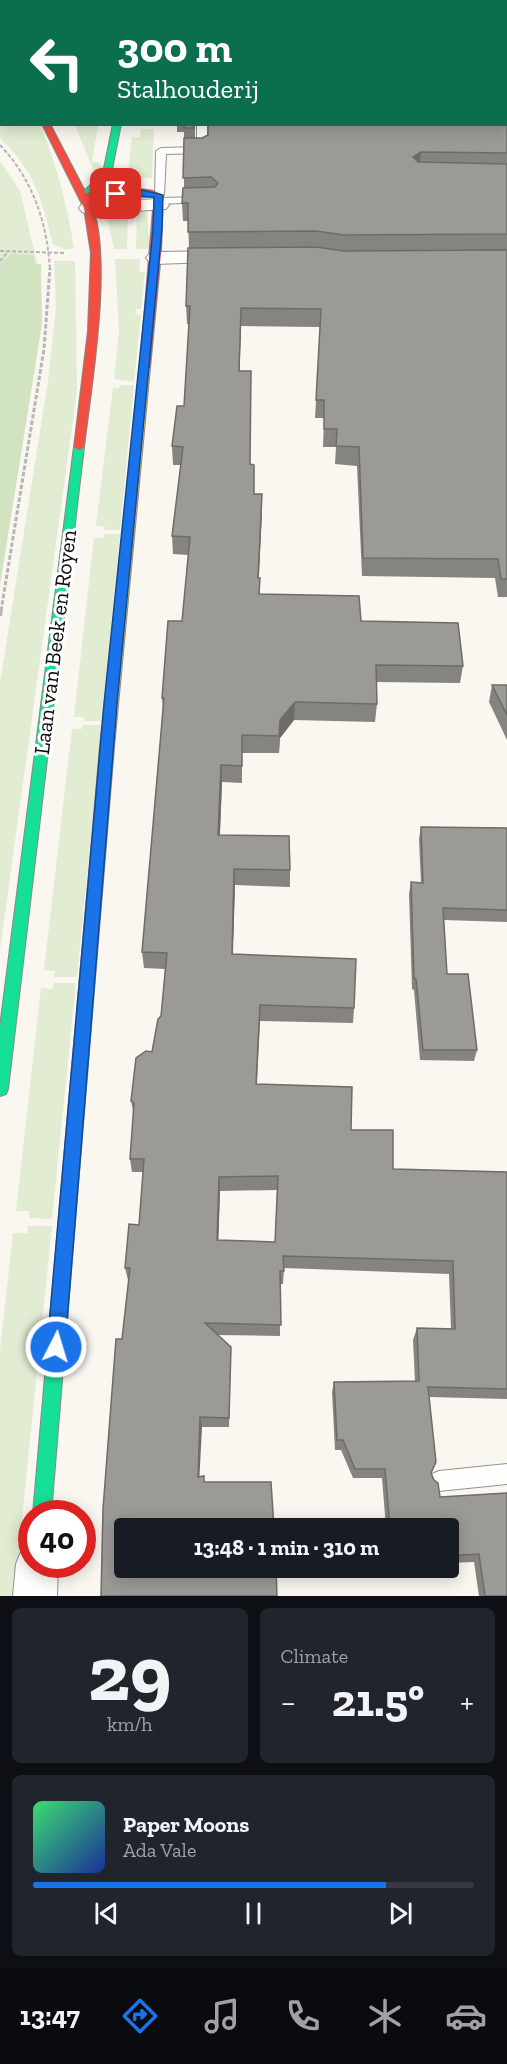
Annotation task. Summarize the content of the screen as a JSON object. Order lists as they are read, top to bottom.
{
  "streets": {
    "main road": ["Laan van Beek en Royen"]
  },
  "page": {
    "turn": ["300 m", "Stalhouderij"],
    "limit": "40",
    "trip": "13:48 · 1 min · 310 m",
    "tile": [
      ["29", "km/h"],
      "Climate"
    ],
    "heat": ["−", "21.5°", "+"],
    "song": ["Paper Moons", "Ada Vale"],
    "tabs": "13:47"
  }
}
